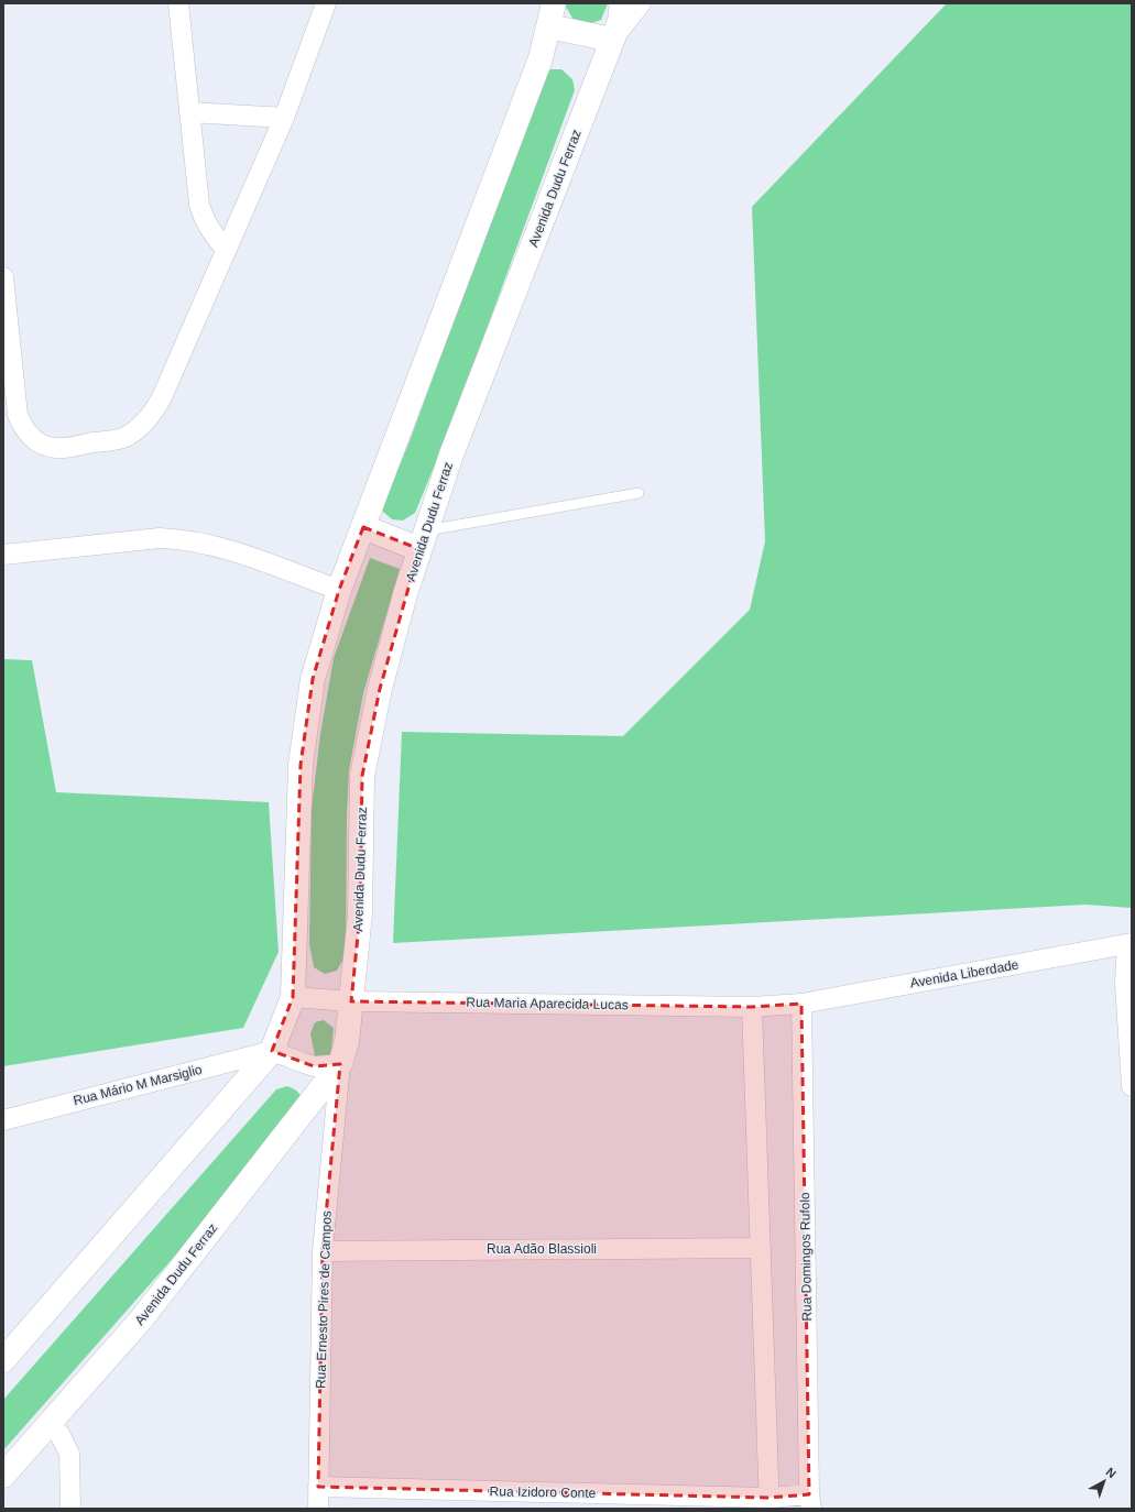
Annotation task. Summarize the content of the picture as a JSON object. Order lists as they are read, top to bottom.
{
  "streets": {
    "main road": ["Avenida Dudu Ferraz"],
    "street": [
      "Avenida Liberdade",
      "Rua Maria Aparecida Lucas",
      "Rua Mário M Marsiglio",
      "Rua Adão Blassioli",
      "Rua Domingos Rufolo",
      "Rua Ernesto Pires de Campos",
      "Rua Izidoro Conte"
    ]
  },
  "crossings": [
    ["Avenida Dudu Ferraz", "Rua Maria Aparecida Lucas"],
    ["Avenida Dudu Ferraz", "Rua Ernesto Pires de Campos"],
    ["Avenida Liberdade", "Rua Maria Aparecida Lucas"],
    ["Avenida Liberdade", "Rua Domingos Rufolo"],
    ["Rua Maria Aparecida Lucas", "Rua Domingos Rufolo"],
    ["Rua Adão Blassioli", "Rua Ernesto Pires de Campos"],
    ["Rua Domingos Rufolo", "Rua Izidoro Conte"],
    ["Rua Ernesto Pires de Campos", "Rua Izidoro Conte"]
  ],
  "north": "top right"
}
